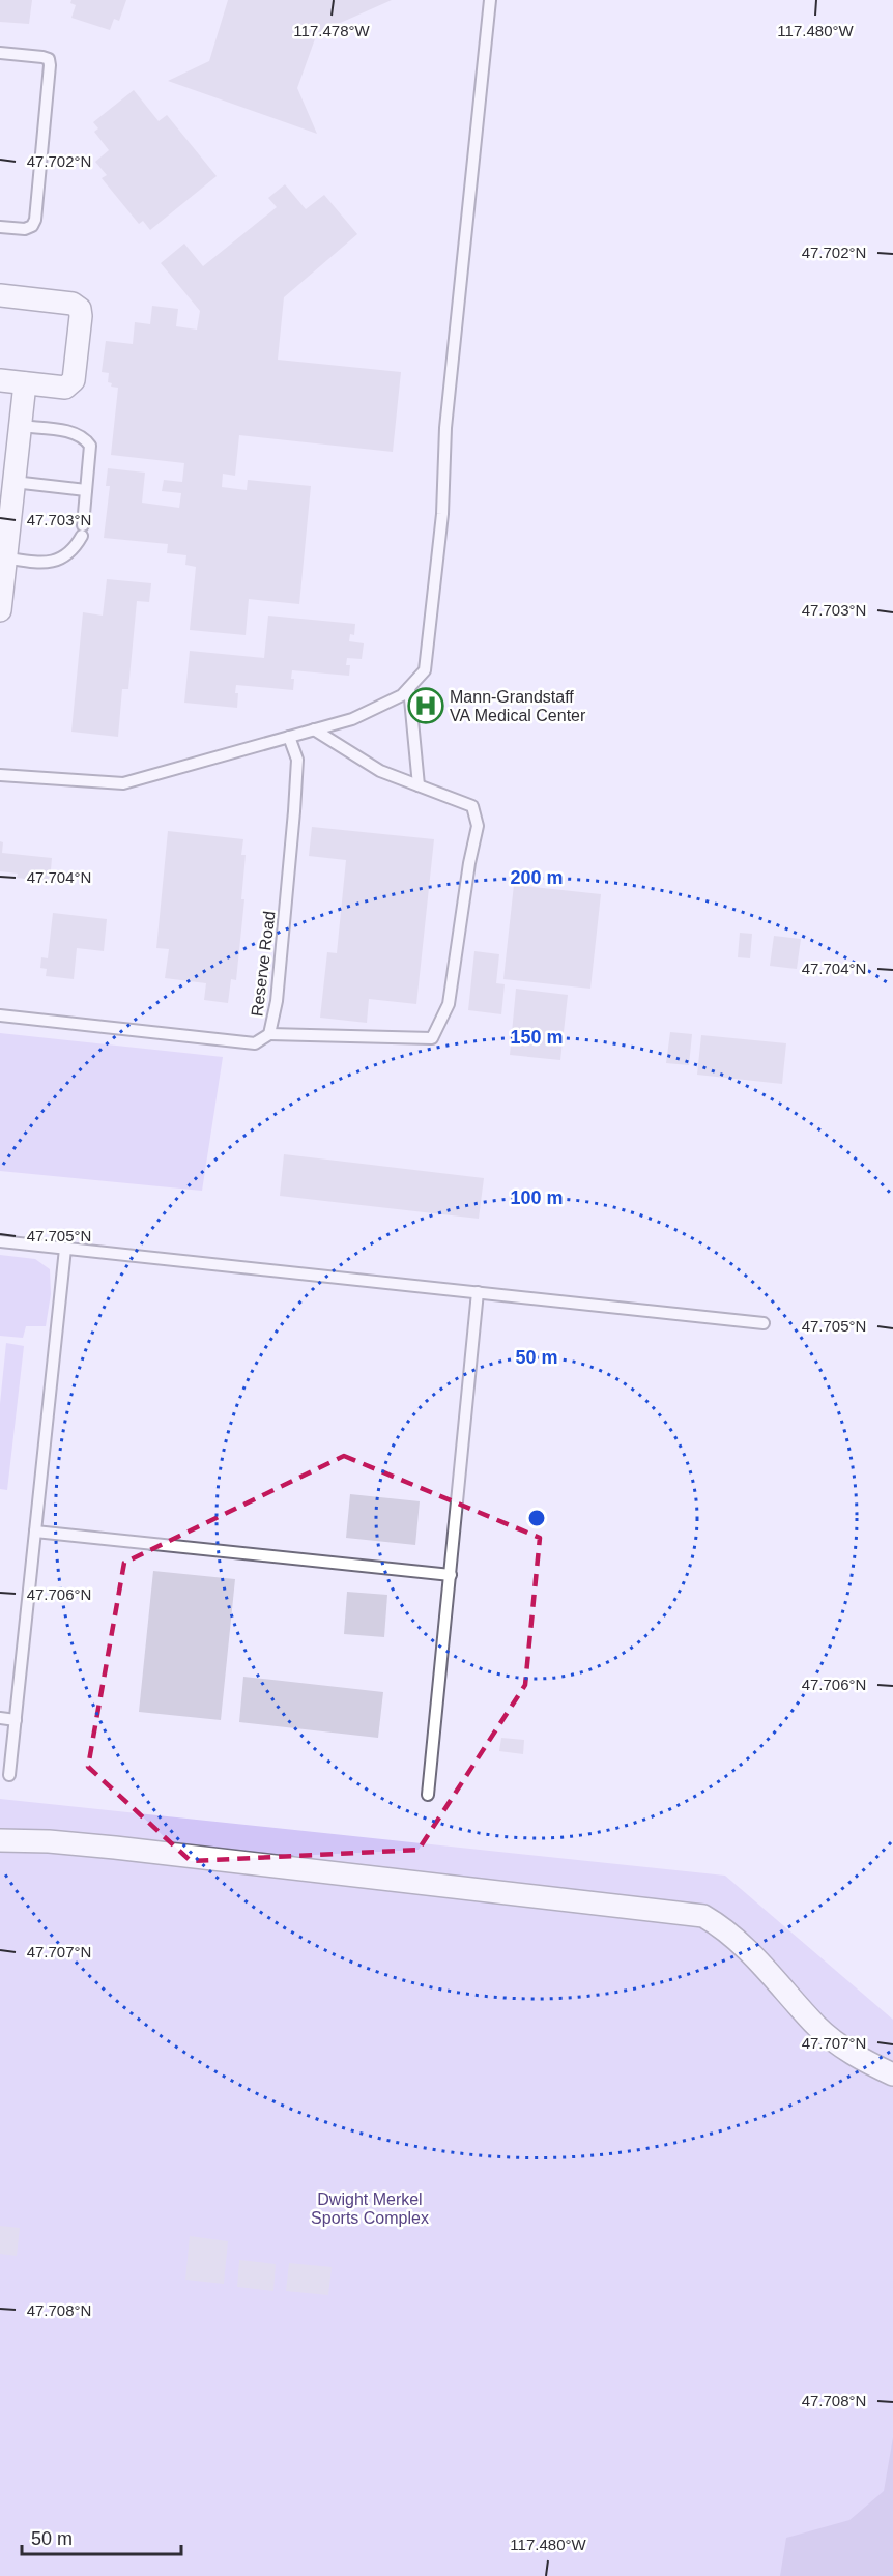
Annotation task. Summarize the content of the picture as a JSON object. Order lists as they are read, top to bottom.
{
  "streets": {
    "lane": ["Reserve Road"]
  },
  "parks": ["Dwight Merkel Sports Complex"],
  "places": {
    "hospital": ["Mann-Grandstaff VA Medical Center"]
  },
  "scale_bar": "50 m",
  "coordinates": [
    "117.478°W",
    "117.480°W",
    "47.702°N",
    "47.703°N",
    "47.704°N",
    "47.705°N",
    "47.706°N",
    "47.707°N",
    "47.708°N"
  ],
  "rings": [
    "200 m",
    "150 m",
    "100 m",
    "50 m"
  ]
}
